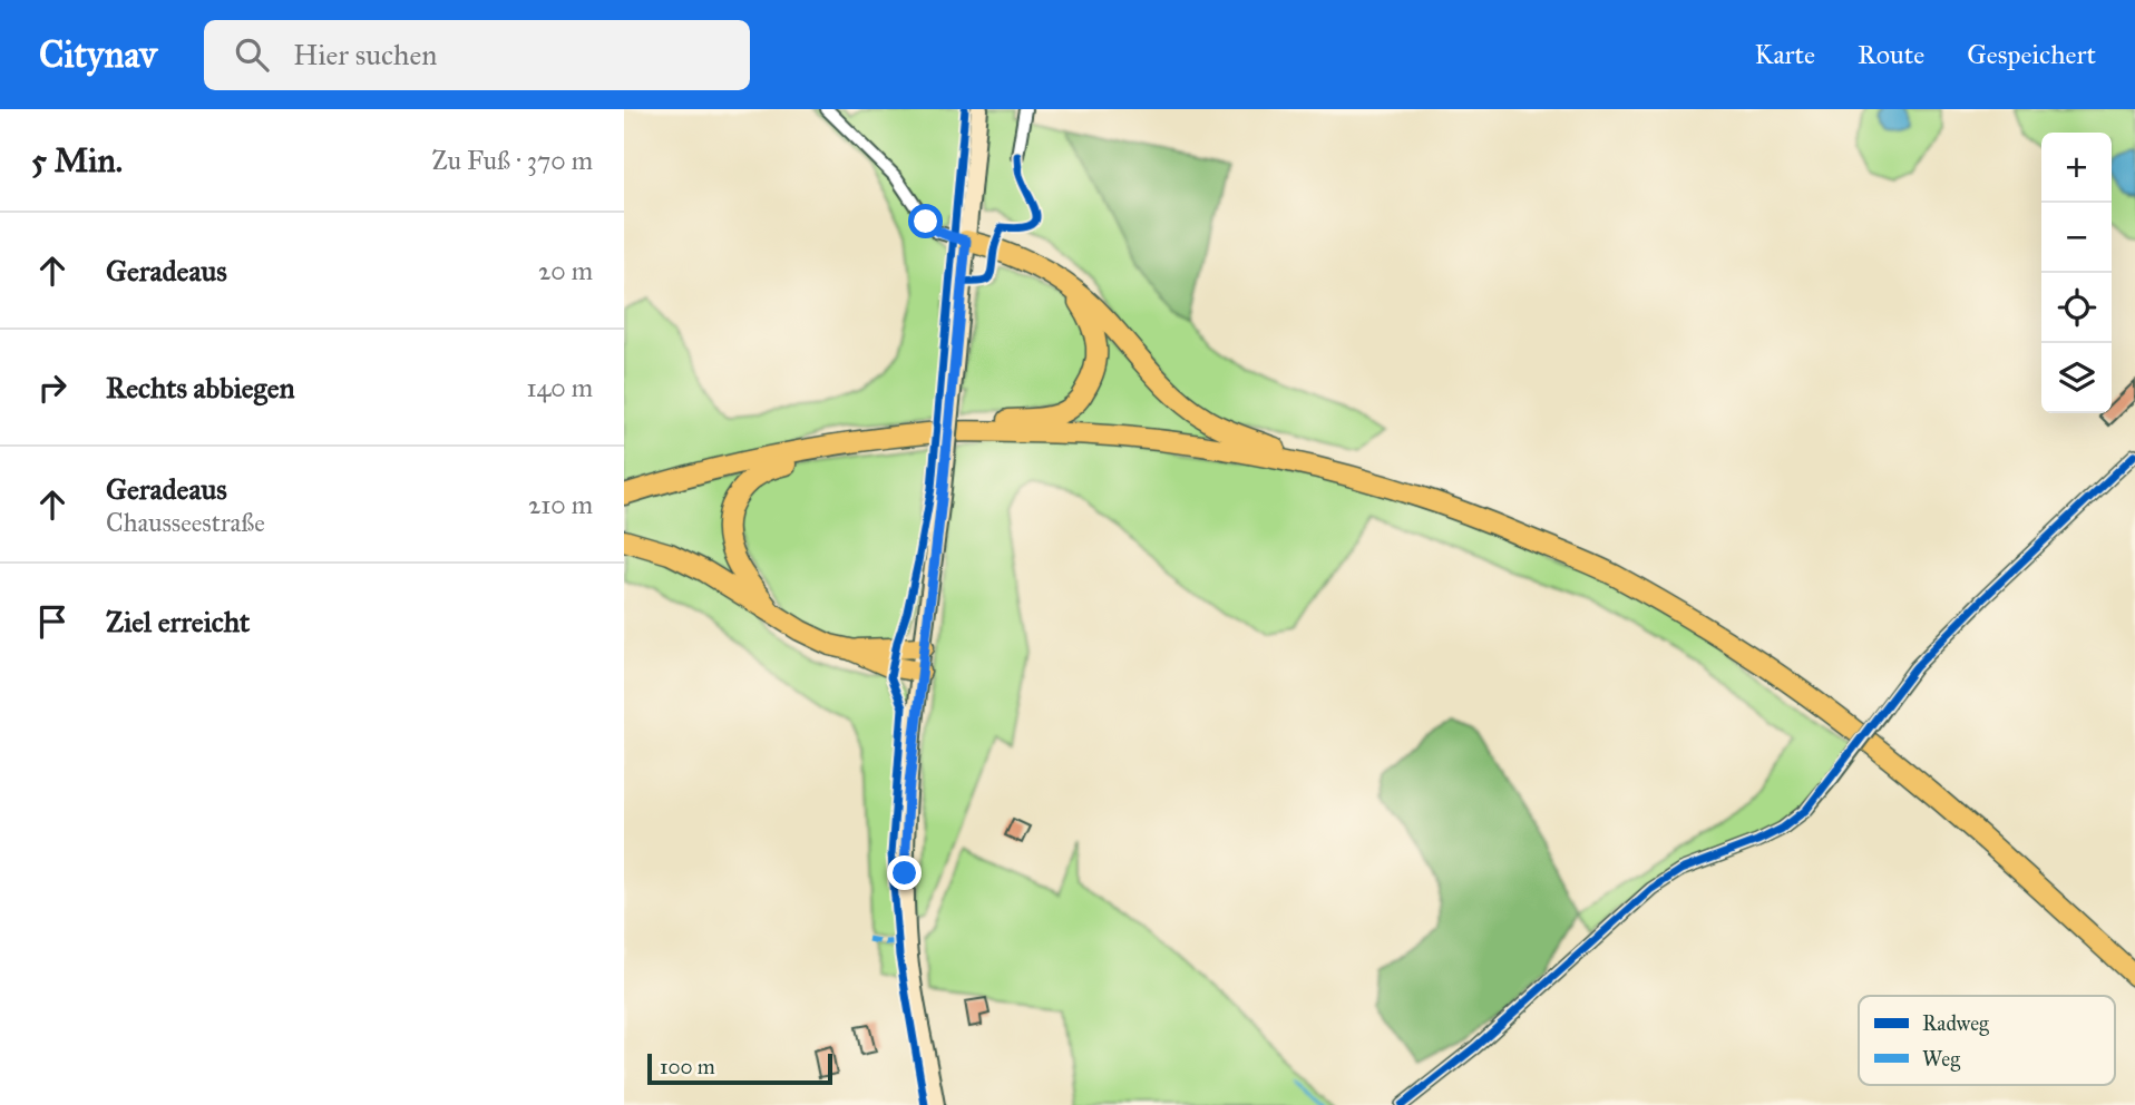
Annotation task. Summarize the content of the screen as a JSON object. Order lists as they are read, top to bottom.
{
  "legend": ["Radweg", "Weg"],
  "scale_bar": "100 m",
  "page": {
    "header": "Citynav",
    "search": "Hier suchen",
    "nav": ["Karte", "Route", "Gespeichert"],
    "heading": ["5 Min.", "Zu Fuß · 370 m"],
    "map_buttons": ["+", "−"],
    "list": [
      ["Geradeaus", "20 m"],
      ["Rechts abbiegen", "140 m"],
      ["Geradeaus", "Chausseestraße", "210 m"],
      "Ziel erreicht"
    ],
    "scale": "100 m"
  }
}
